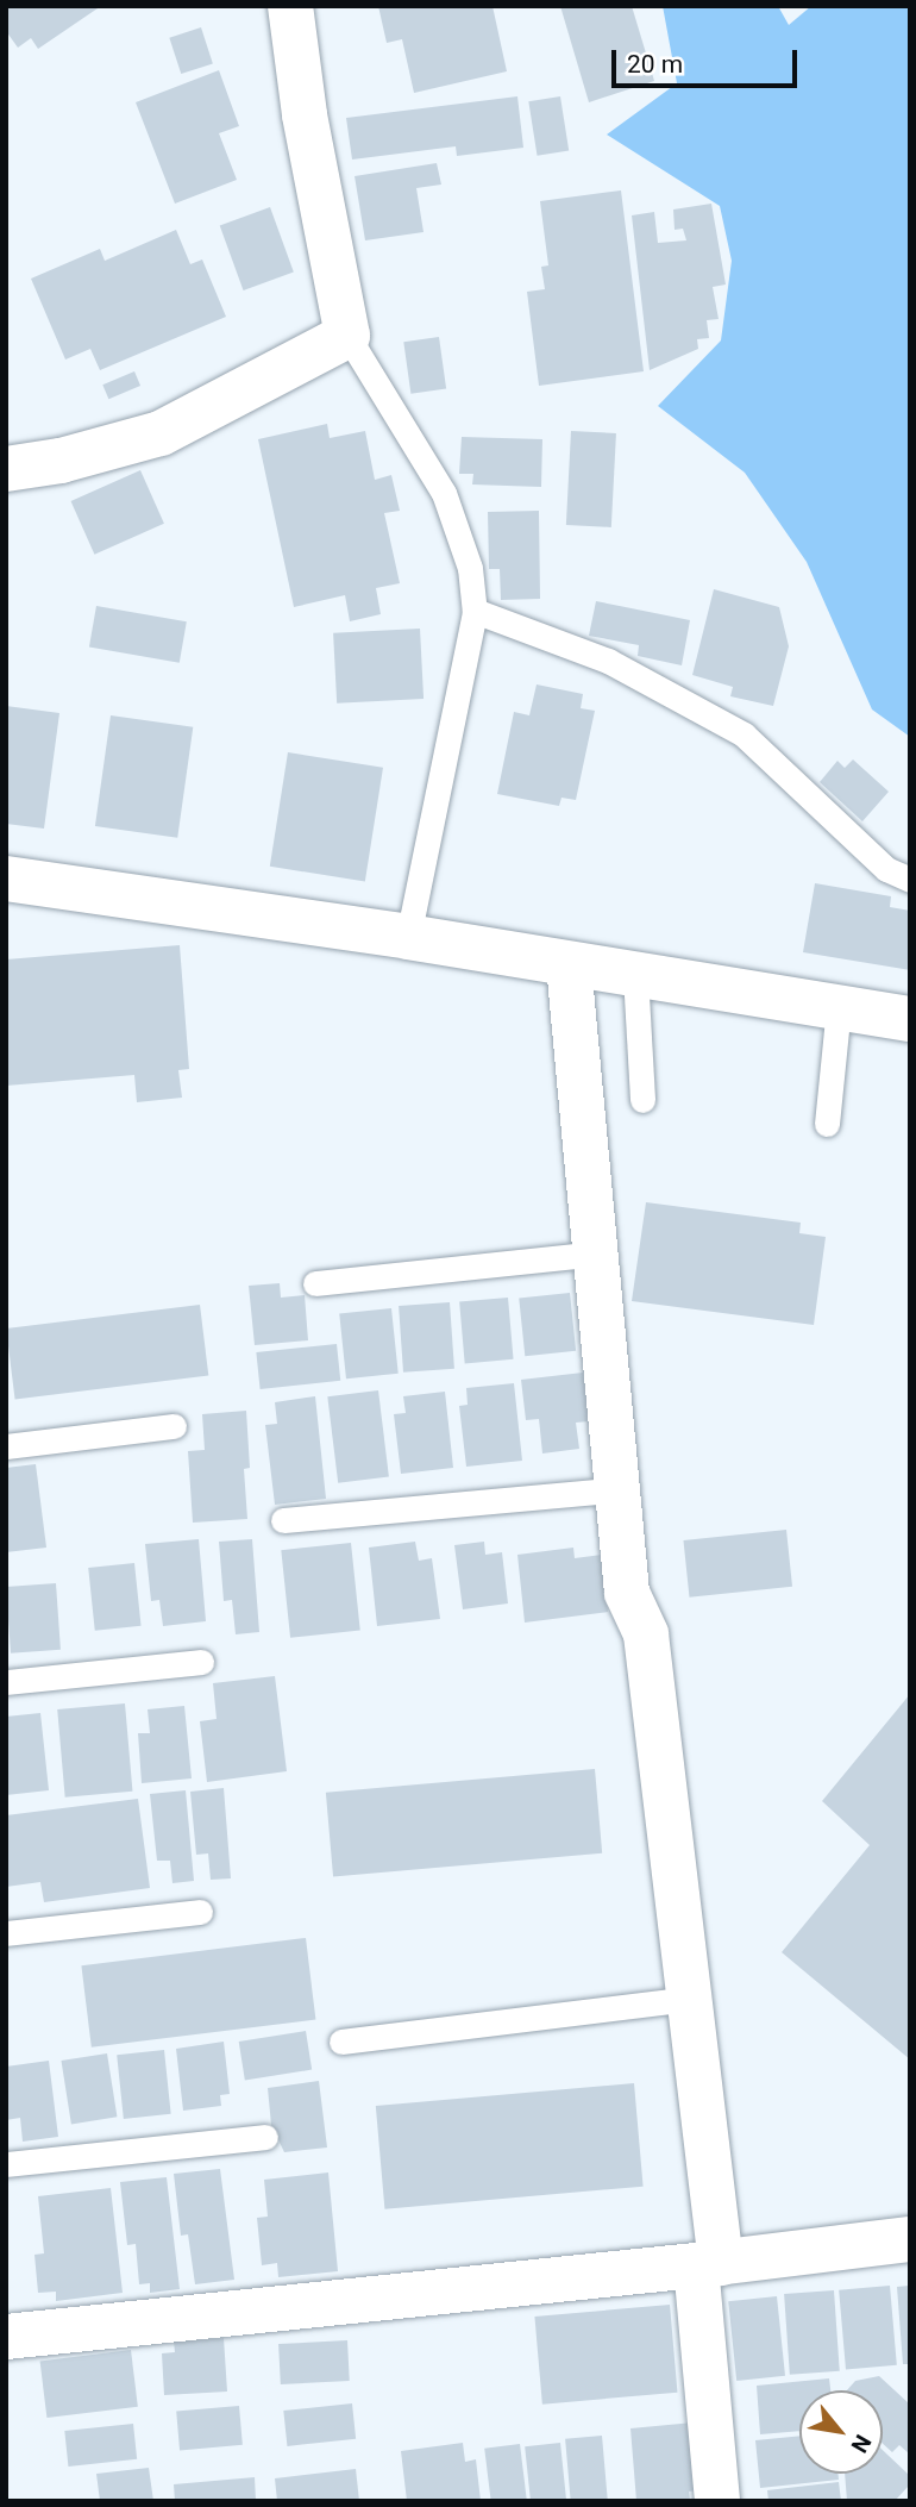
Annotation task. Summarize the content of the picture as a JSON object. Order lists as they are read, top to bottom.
{
  "scale_bar": "20 m",
  "north": "bottom right"
}
